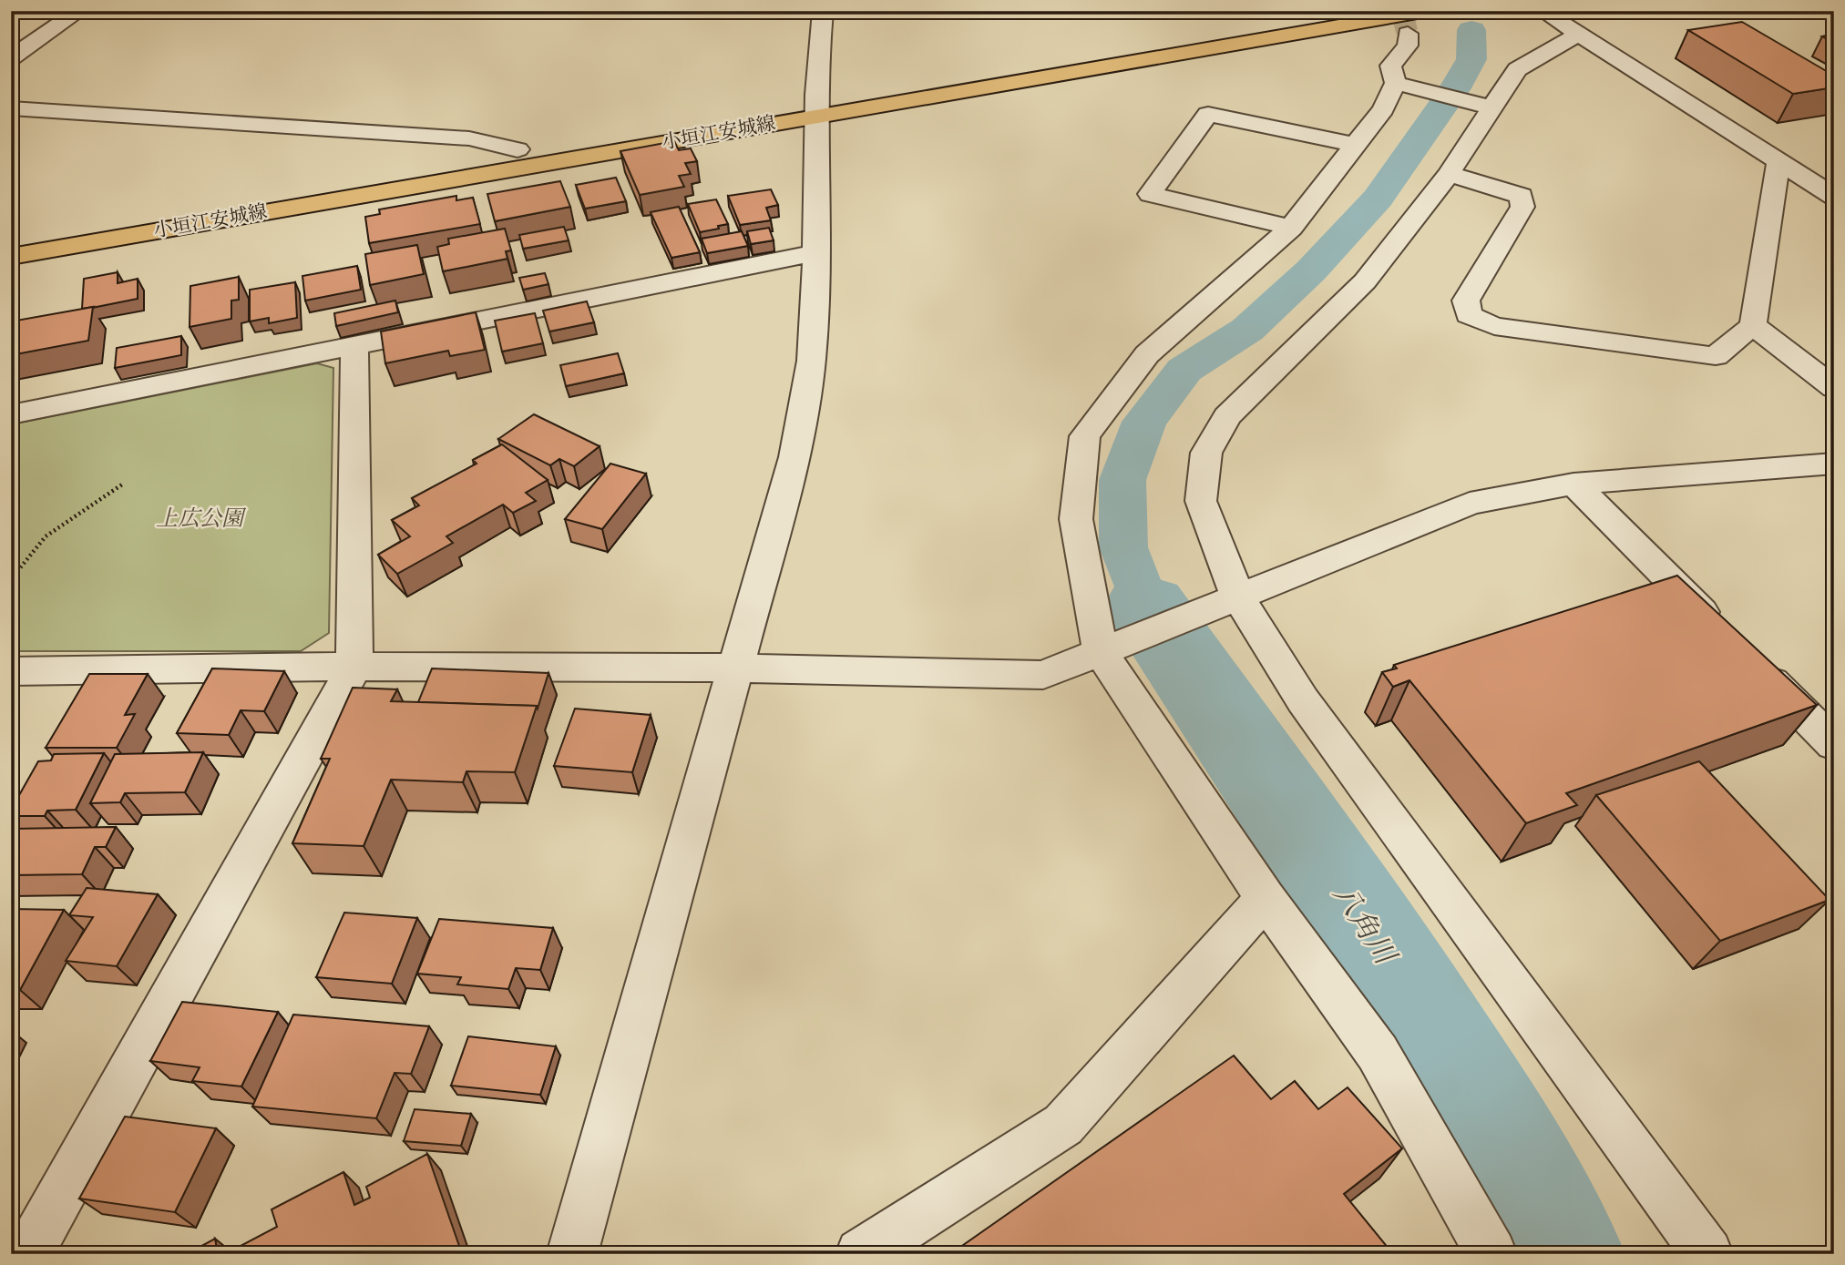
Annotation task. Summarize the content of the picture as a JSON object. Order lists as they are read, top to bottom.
{
  "streets": {
    "main road": ["小垣江安城線"]
  },
  "water": ["八角川"],
  "parks": ["上広公園"]
}
